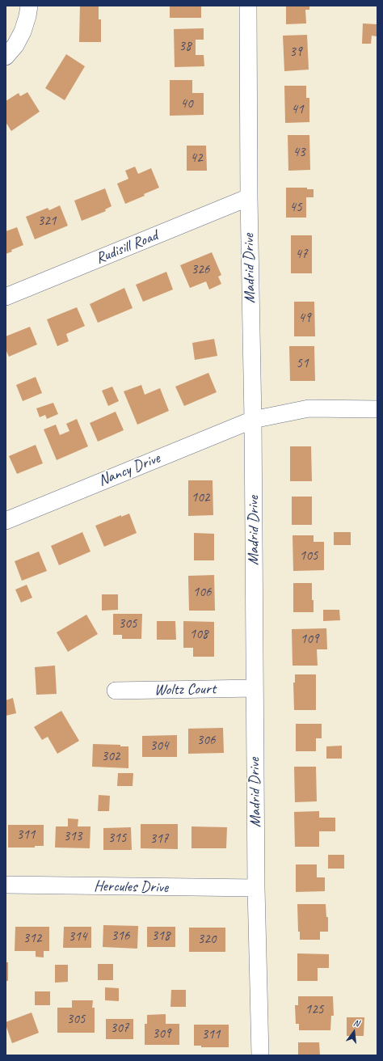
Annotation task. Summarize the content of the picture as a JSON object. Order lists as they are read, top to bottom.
{
  "streets": {
    "street": [
      "Rudisill Road",
      "Madrid Drive",
      "Nancy Drive",
      "Woltz Court",
      "Hercules Drive"
    ]
  },
  "crossings": [
    ["Rudisill Road", "Madrid Drive"],
    ["Madrid Drive", "Nancy Drive"],
    ["Madrid Drive", "Woltz Court"],
    ["Madrid Drive", "Hercules Drive"]
  ],
  "house_numbers": [
    "38",
    "39",
    "40",
    "41",
    "43",
    "42",
    "45",
    "321",
    "47",
    "326",
    "49",
    "51",
    "102",
    "105",
    "106",
    "305",
    "108",
    "109",
    "306",
    "304",
    "302",
    "311",
    "313",
    "315",
    "317",
    "316",
    "318",
    "314",
    "312",
    "320",
    "125",
    "305",
    "307",
    "309",
    "311"
  ],
  "north": "top"
}
